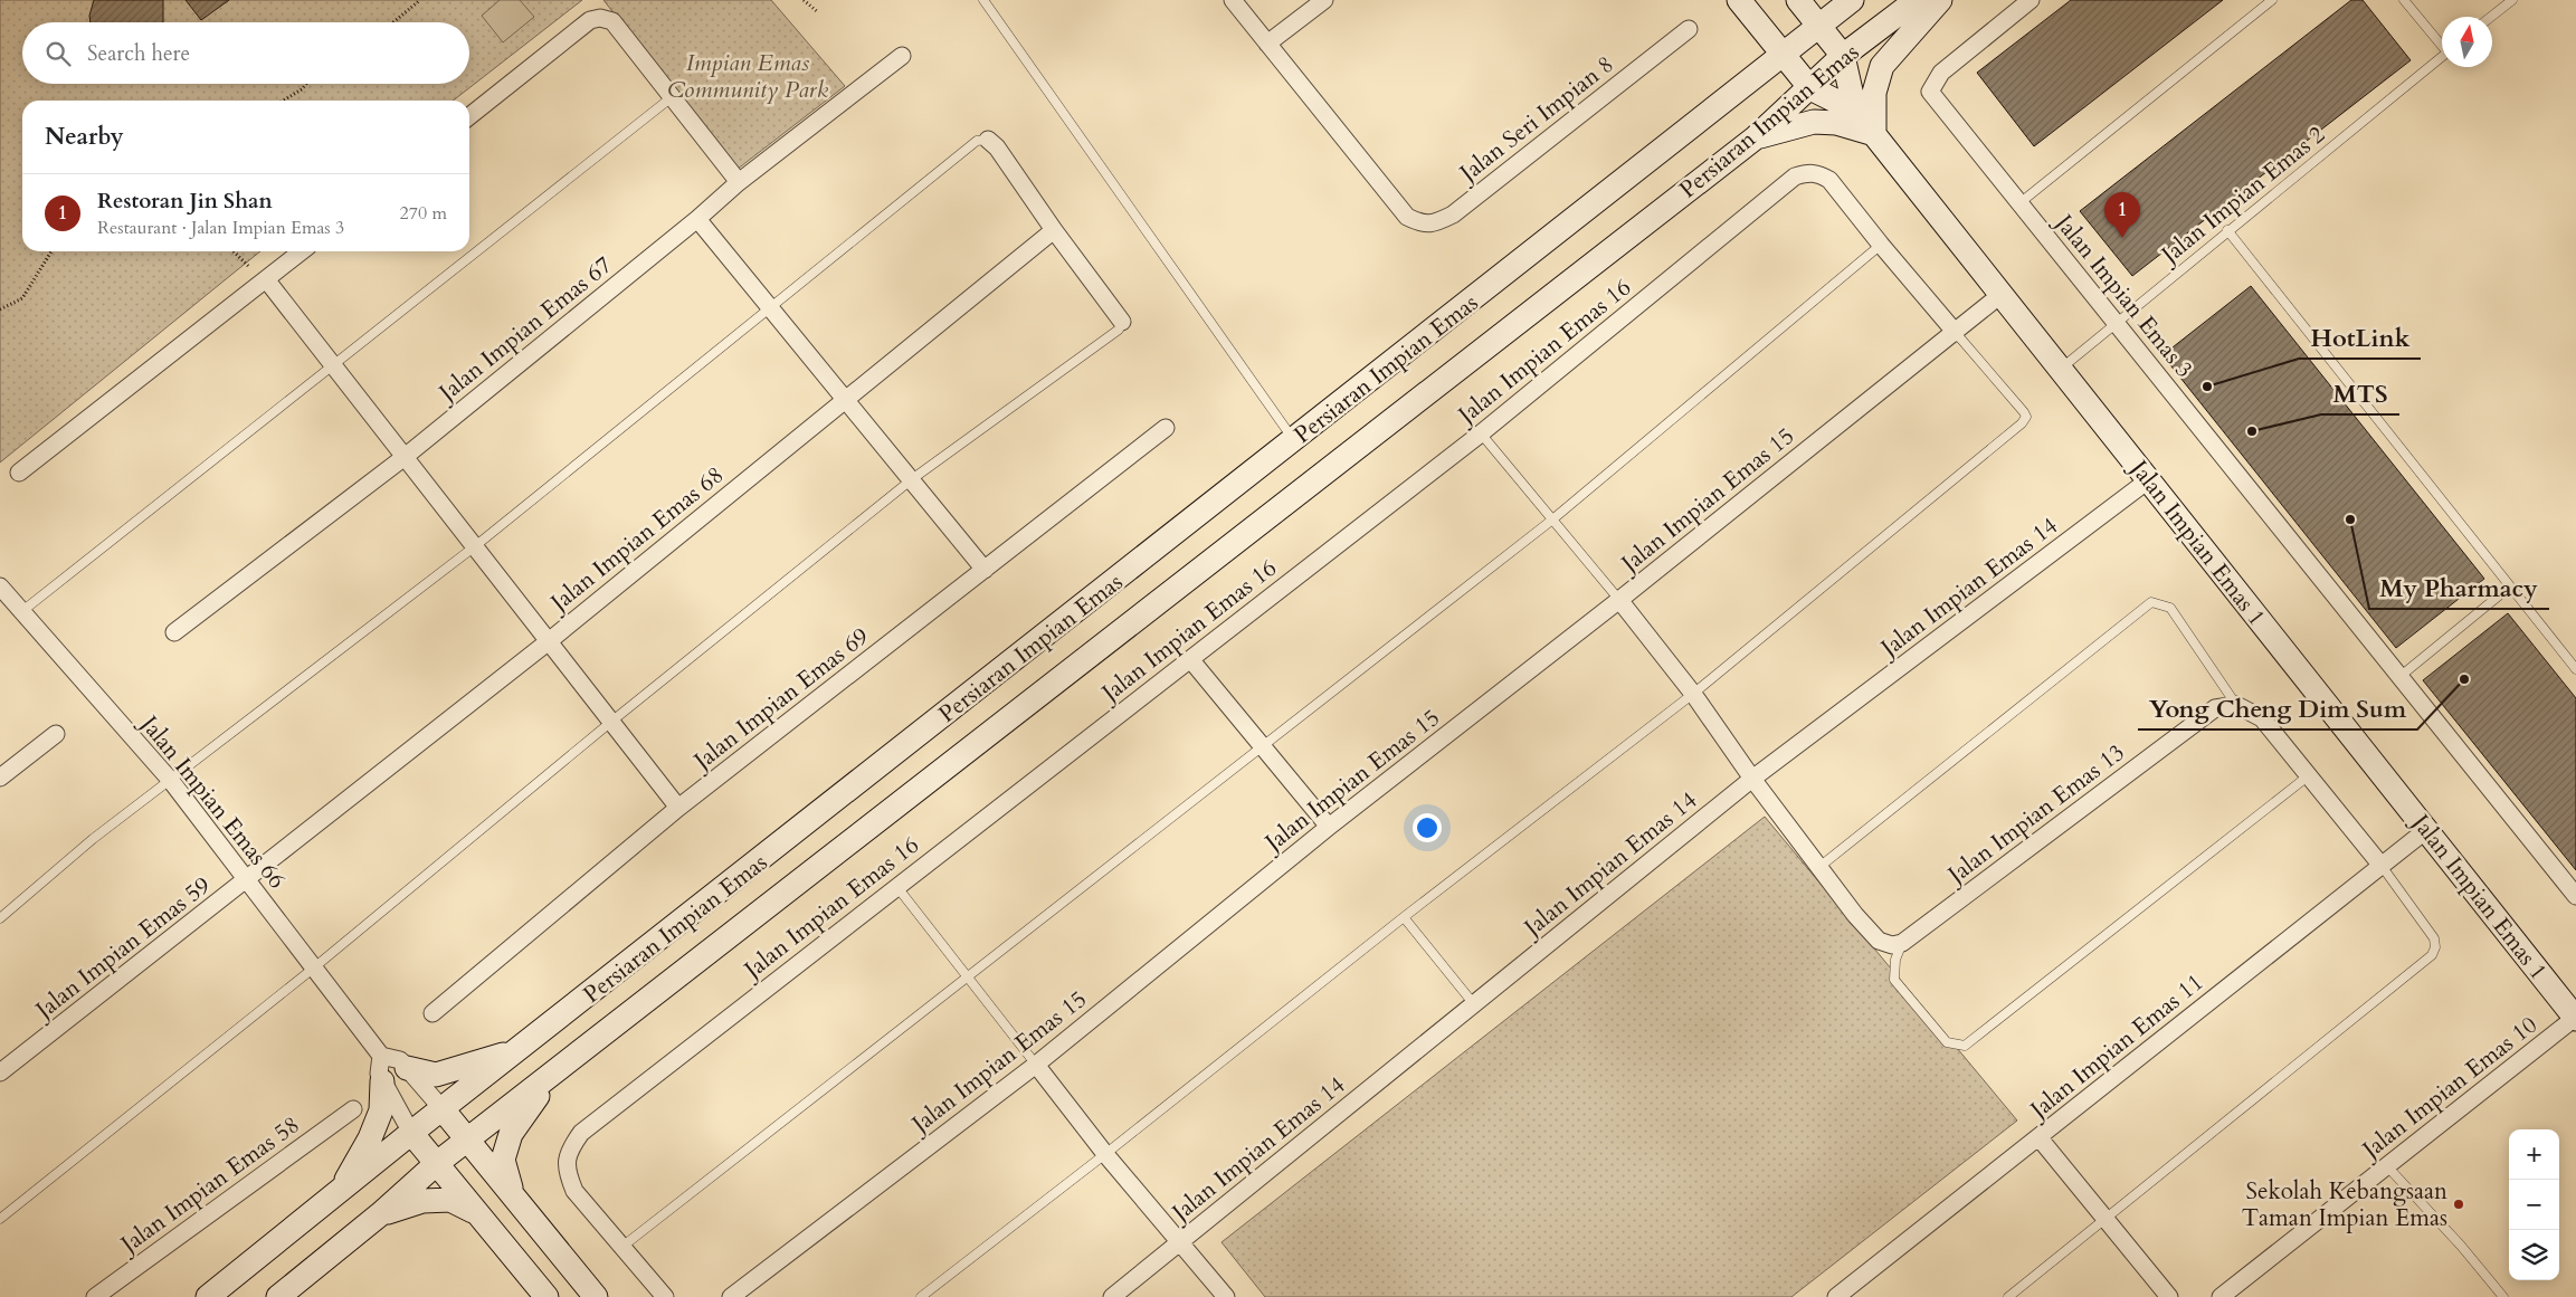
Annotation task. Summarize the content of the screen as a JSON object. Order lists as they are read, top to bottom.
{
  "streets": {
    "main road": ["Persiaran Impian Emas", "Jalan Impian Emas 1"],
    "street": [
      "Jalan Seri Impian 8",
      "Jalan Impian Emas 3",
      "Jalan Impian Emas 67",
      "Jalan Impian Emas 16",
      "Jalan Impian Emas 15",
      "Jalan Impian Emas 68",
      "Jalan Impian Emas 14",
      "Jalan Impian Emas 69",
      "Jalan Impian Emas 66",
      "Jalan Impian Emas 13",
      "Jalan Impian Emas 59",
      "Jalan Impian Emas 11",
      "Jalan Impian Emas 10",
      "Jalan Impian Emas 58"
    ],
    "lane": ["Jalan Impian Emas 2"]
  },
  "crossings": [
    ["Persiaran Impian Emas", "Jalan Impian Emas 1"],
    ["Persiaran Impian Emas", "Jalan Impian Emas 66"],
    ["Jalan Impian Emas 2", "Jalan Impian Emas 3"],
    ["Jalan Impian Emas 2", "Jalan Impian Emas 1"],
    ["Jalan Impian Emas 16", "Jalan Impian Emas 15"],
    ["Jalan Impian Emas 15", "Jalan Impian Emas 1"],
    ["Jalan Impian Emas 68", "Jalan Impian Emas 66"],
    ["Jalan Impian Emas 68", "Jalan Impian Emas 59"],
    ["Jalan Impian Emas 1", "Jalan Impian Emas 14"],
    ["Jalan Impian Emas 1", "Jalan Impian Emas 11"],
    ["Jalan Impian Emas 1", "Jalan Impian Emas 10"],
    ["Jalan Impian Emas 66", "Jalan Impian Emas 59"]
  ],
  "parks": ["Impian Emas Community Park"],
  "places": [
    "HotLink",
    "MTS",
    "My Pharmacy",
    "Yong Cheng Dim Sum",
    "Sekolah Kebangsaan Taman Impian Emas"
  ],
  "north": "top",
  "page": {
    "search": "Search here",
    "heading": "Nearby",
    "list": [
      {
        "mark": "1",
        "name": "Restoran Jin Shan",
        "note": "Restaurant · Jalan Impian Emas 3",
        "value": "270 m"
      }
    ],
    "pins": "1",
    "map_buttons": ["+", "−"]
  }
}
